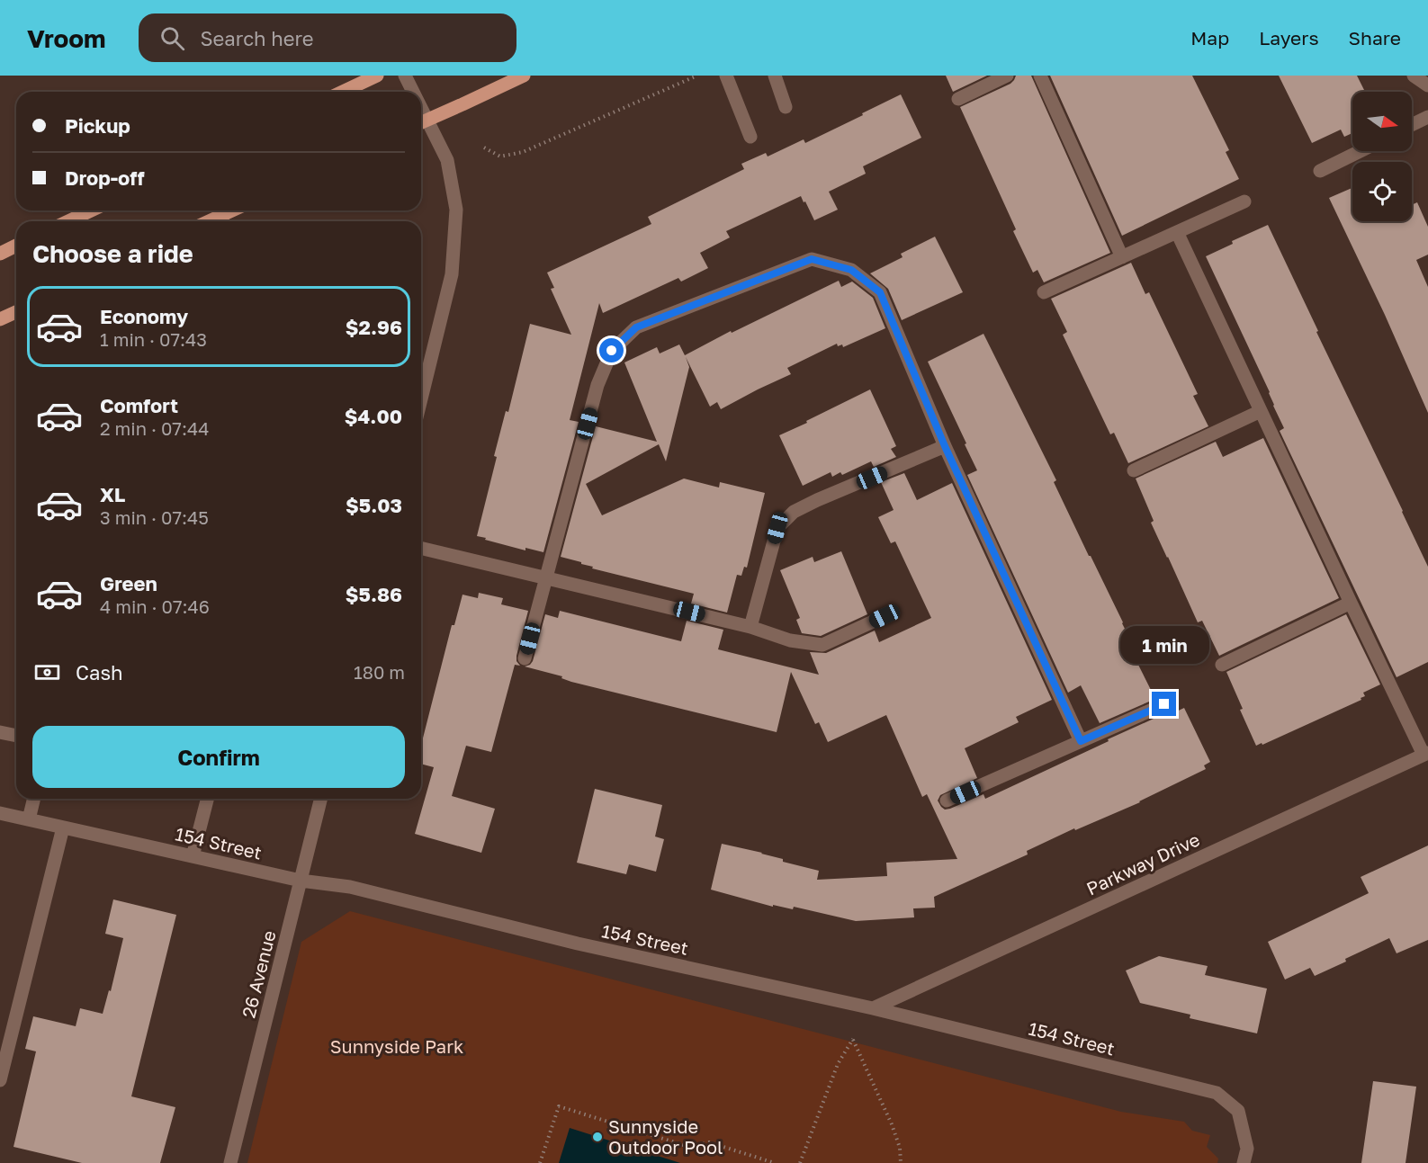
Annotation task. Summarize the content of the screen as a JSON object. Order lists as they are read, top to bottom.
{
  "streets": {
    "street": ["154 Street", "Parkway Drive", "26 Avenue"]
  },
  "crossings": [
    ["154 Street", "Parkway Drive"],
    ["154 Street", "26 Avenue"]
  ],
  "parks": ["Sunnyside Park"],
  "places": ["Sunnyside Outdoor Pool"],
  "north": "right",
  "page": {
    "header": "Vroom",
    "search": "Search here",
    "nav": ["Map", "Layers", "Share"],
    "banner": ["Pickup", "Drop-off"],
    "heading": "Choose a ride",
    "list": [
      {
        "name": "Economy",
        "note": "1 min · 07:43",
        "value": "$2.96"
      },
      {
        "name": "Comfort",
        "note": "2 min · 07:44",
        "value": "$4.00"
      },
      {
        "name": "XL",
        "note": "3 min · 07:45",
        "value": "$5.03"
      },
      {
        "name": "Green",
        "note": "4 min · 07:46",
        "value": "$5.86"
      }
    ],
    "bubble": "1 min",
    "pay": ["Cash", "180 m"],
    "buttons": "Confirm"
  }
}
